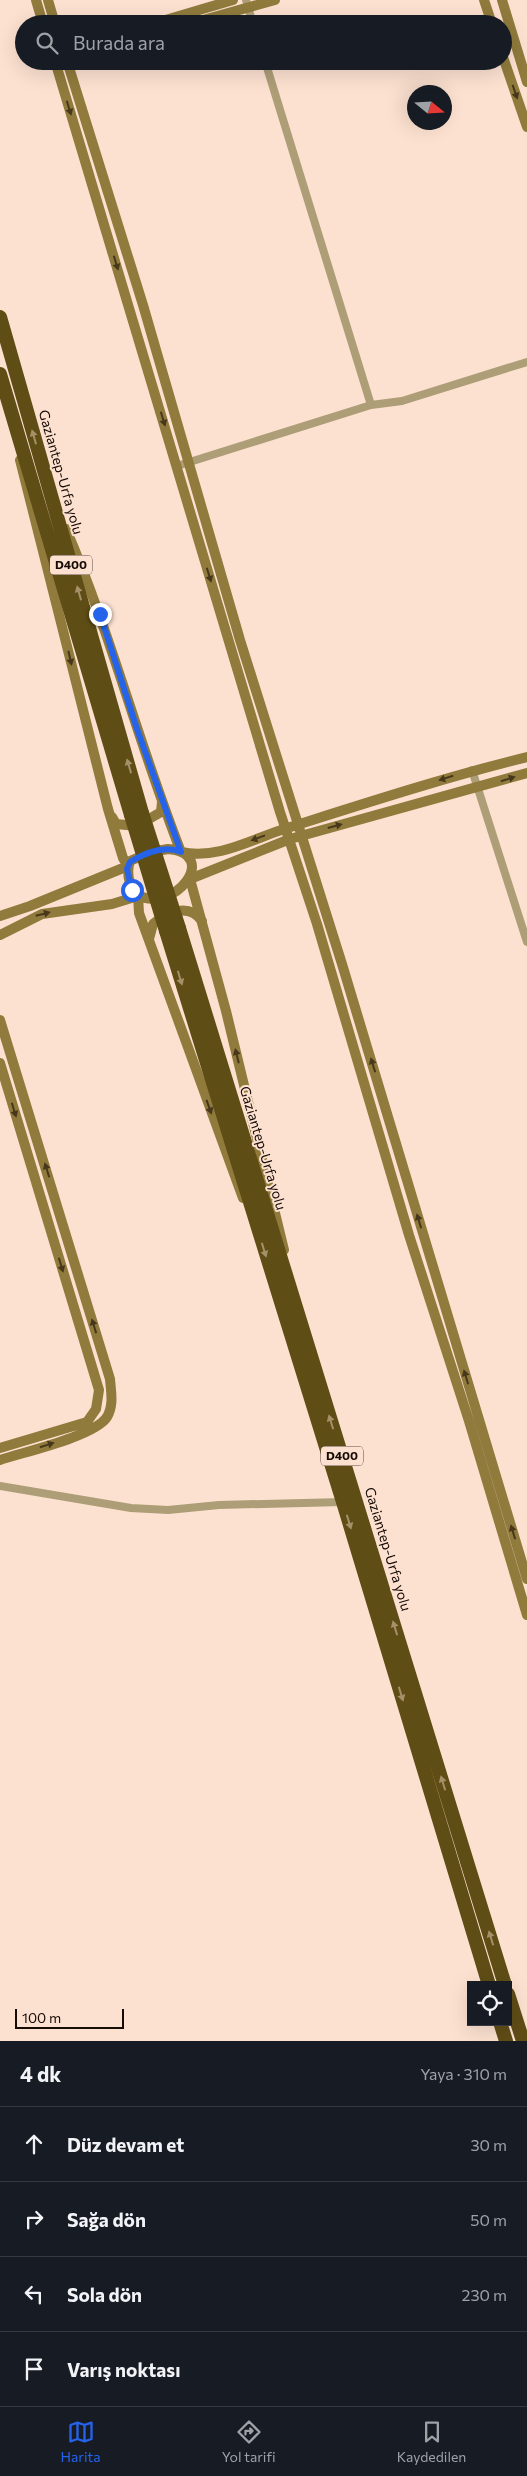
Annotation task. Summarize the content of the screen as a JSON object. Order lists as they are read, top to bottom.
{
  "streets": {
    "highway": ["Gaziantep-Urfa yolu", "D400"]
  },
  "scale_bar": "100 m",
  "north": "right",
  "page": {
    "search": "Burada ara",
    "scale": "100 m",
    "heading": ["4 dk", "Yaya · 310 m"],
    "list": [
      ["Düz devam et", "30 m"],
      ["Sağa dön", "50 m"],
      ["Sola dön", "230 m"],
      "Varış noktası"
    ],
    "nav": ["Harita", "Yol tarifi", "Kaydedilen"]
  }
}
